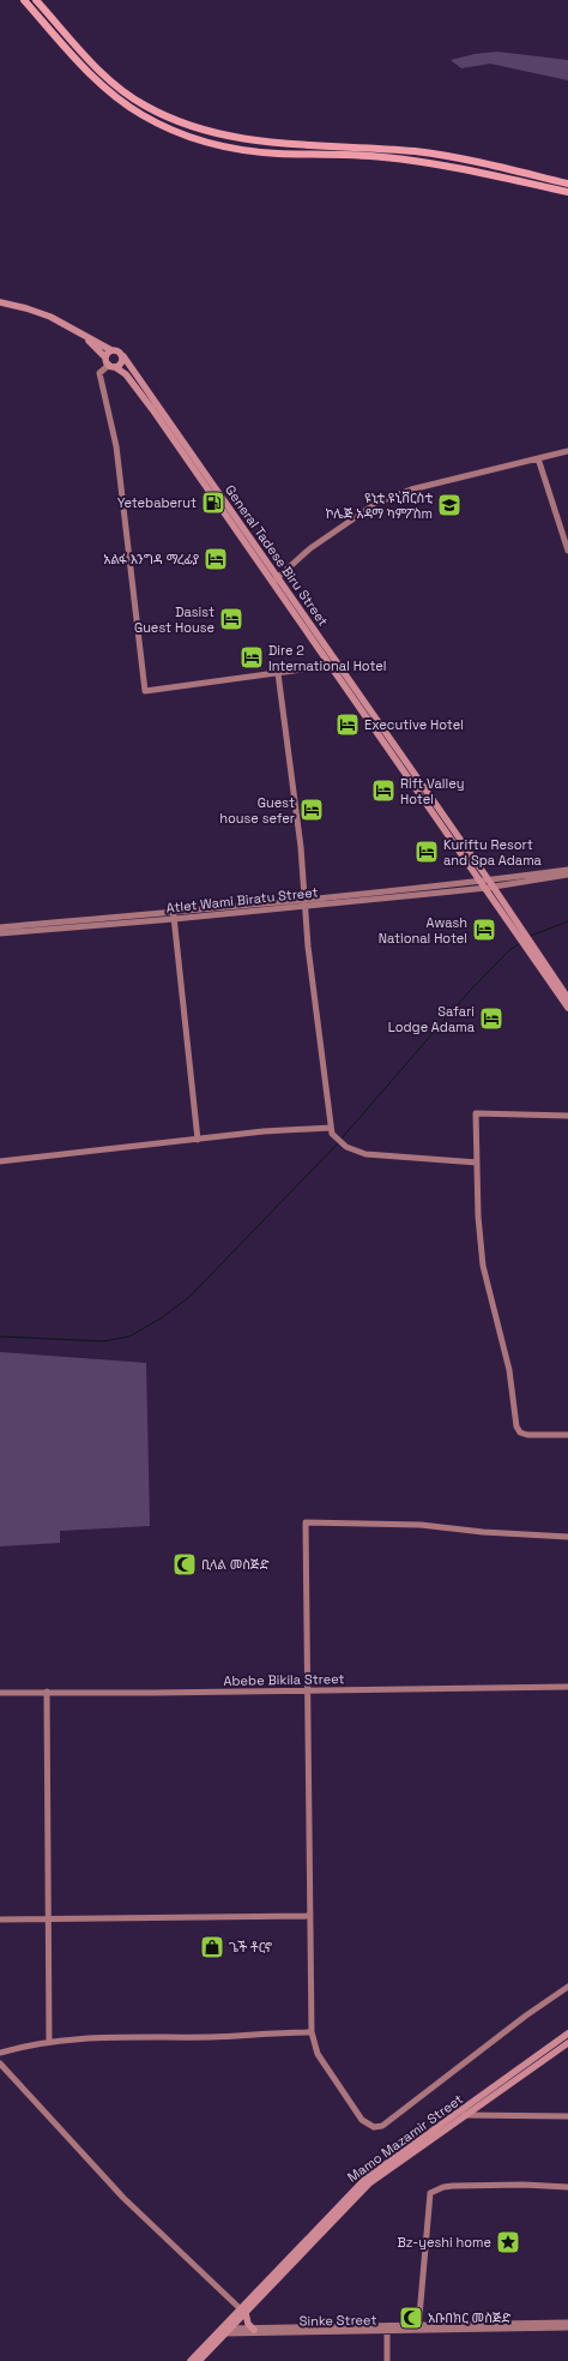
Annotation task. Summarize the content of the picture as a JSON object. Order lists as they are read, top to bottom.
{
  "streets": {
    "main road": ["General Tadese Biru Street", "Mamo Mazamir Street"],
    "street": ["Atlet Wami Biratu Street", "Abebe Bikila Street", "Sinke Street"]
  },
  "crossings": [
    ["General Tadese Biru Street", "Atlet Wami Biratu Street"],
    ["Mamo Mazamir Street", "Sinke Street"]
  ],
  "places": {
    "fuel station": ["Yetebaberut"],
    "school or university": ["ዩኒቲ ዩኒቨርስቲ ኮሌጅ አዳማ ካምፖስm"],
    "hotel": [
      "አልፋ እንግዳ ማረፊያ",
      "Dasist Guest House",
      "Dire 2 International Hotel",
      "Executive Hotel",
      "Rift Valley Hotel",
      "Guest house sefer",
      "Kuriftu Resort and Spa Adama",
      "Awash National Hotel",
      "Safari Lodge Adama"
    ],
    "mosque": ["ቢላል መስጅድ", "አቡበክር መስጅድ"],
    "shop": ["ጌች ቶርኖ"],
    "place": ["Bz-yeshi home"]
  }
}
